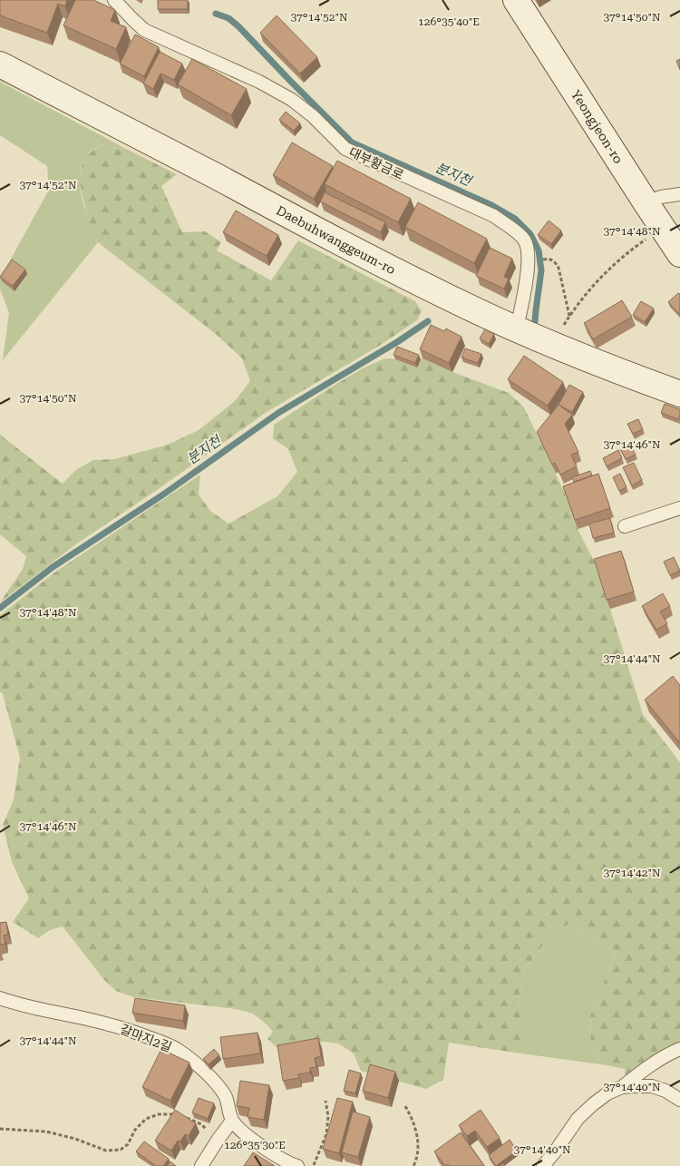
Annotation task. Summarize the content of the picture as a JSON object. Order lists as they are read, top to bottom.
{
  "streets": {
    "main road": ["Yeongjeon-ro", "Daebuhwanggeum-ro"],
    "lane": ["대부황금로", "갈마지2길"]
  },
  "crossings": [
    ["대부황금로", "Daebuhwanggeum-ro"]
  ],
  "water": ["분지천"],
  "coordinates": [
    "37°14'50\"N",
    "37°14'52\"N",
    "126°35'40\"E",
    "37°14'48\"N",
    "37°14'46\"N",
    "37°14'44\"N",
    "37°14'42\"N",
    "37°14'40\"N",
    "126°35'30\"E"
  ]
}
